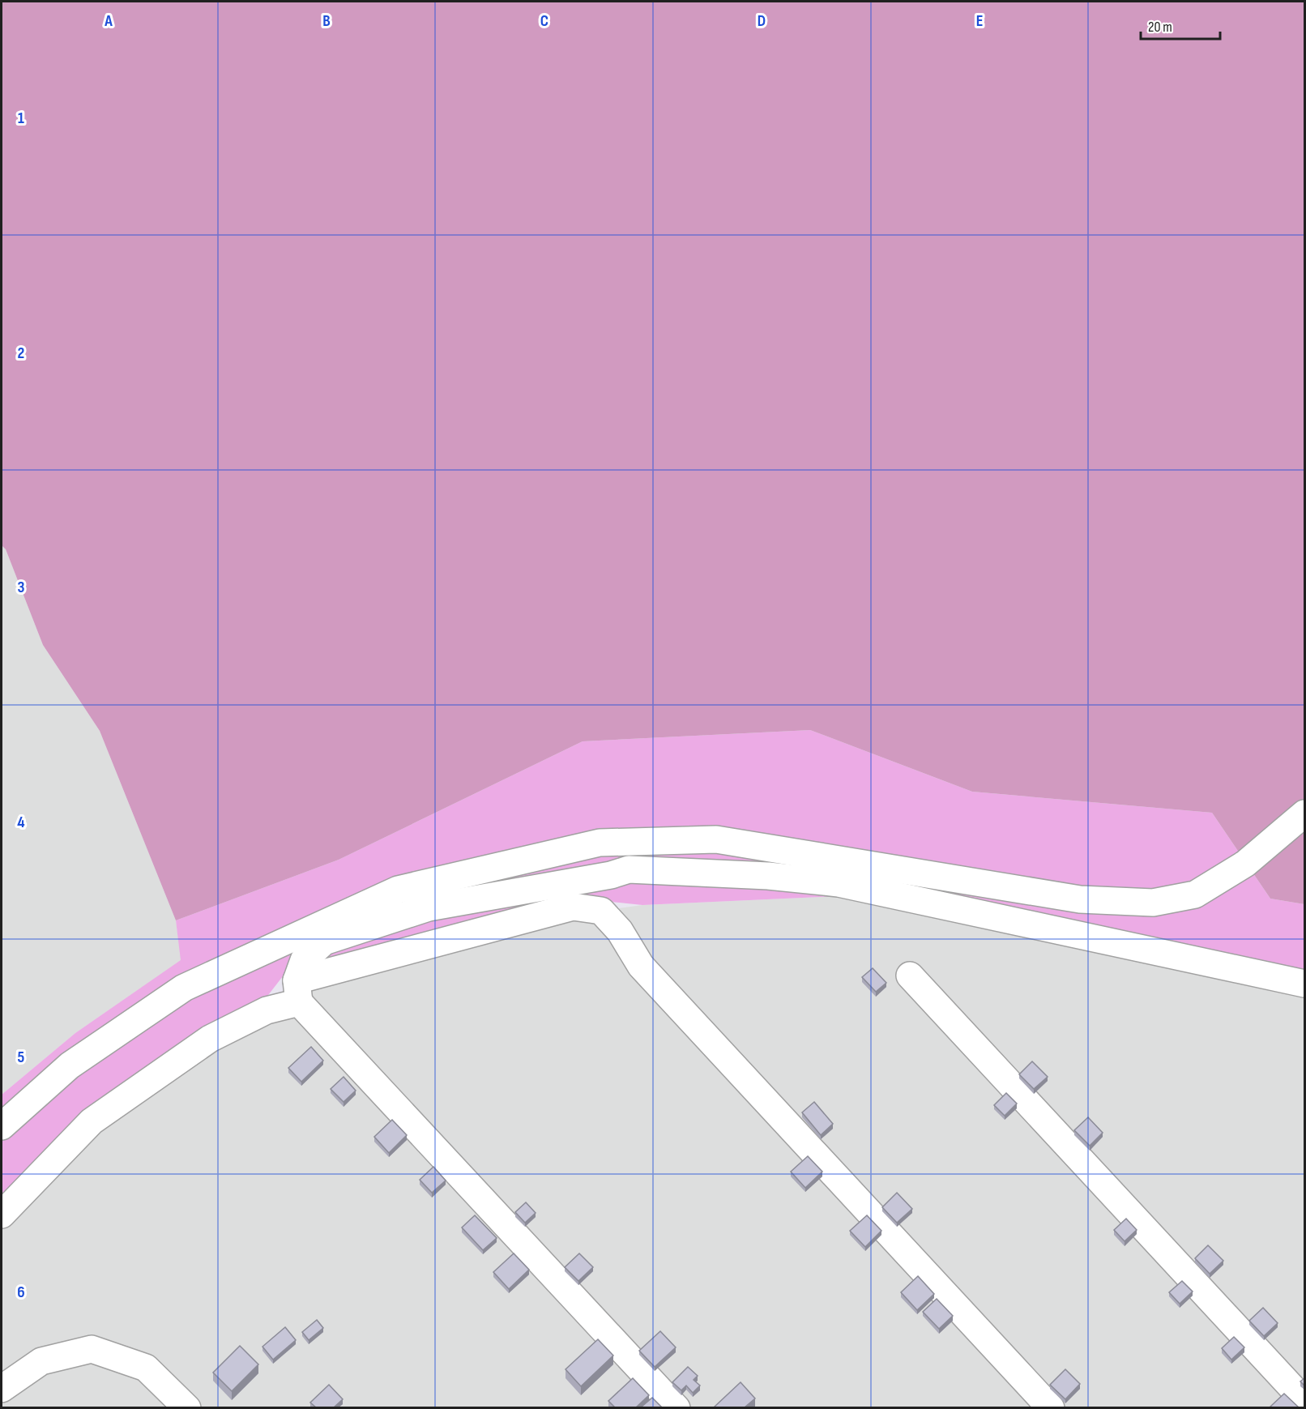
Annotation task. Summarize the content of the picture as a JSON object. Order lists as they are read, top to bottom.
{
  "scale_bar": "20 m",
  "grid": {
    "columns": [
      "A",
      "B",
      "C",
      "D",
      "E"
    ],
    "rows": [
      "1",
      "2",
      "3",
      "4",
      "5",
      "6"
    ]
  }
}
